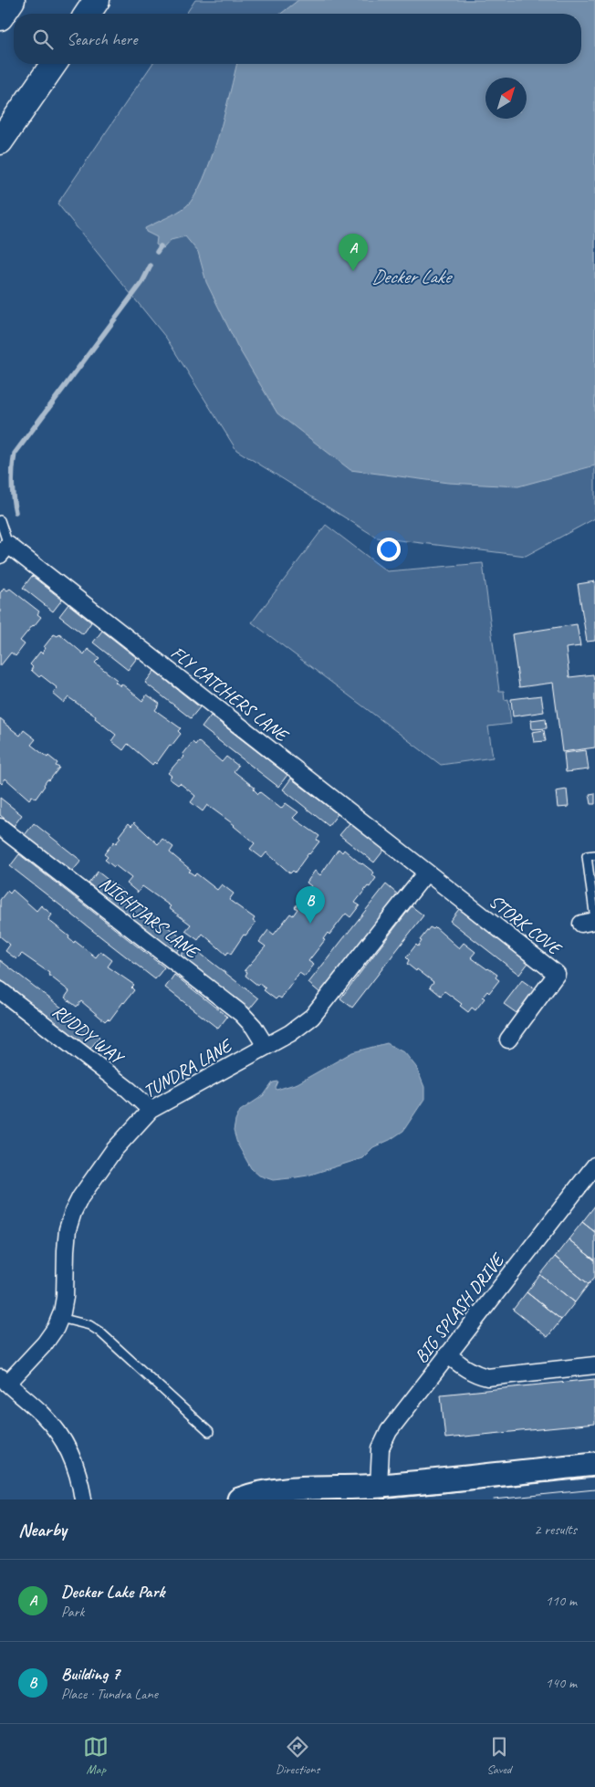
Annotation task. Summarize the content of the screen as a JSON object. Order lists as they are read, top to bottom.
{
  "streets": {
    "street": [
      "FLY CATCHERS LANE",
      "NIGHTJARS LANE",
      "STORK COVE",
      "RUDDY WAY",
      "TUNDRA LANE",
      "BIG SPLASH DRIVE"
    ]
  },
  "crossings": [
    ["FLY CATCHERS LANE", "STORK COVE"],
    ["FLY CATCHERS LANE", "TUNDRA LANE"],
    ["NIGHTJARS LANE", "TUNDRA LANE"],
    ["STORK COVE", "TUNDRA LANE"],
    ["RUDDY WAY", "TUNDRA LANE"]
  ],
  "water": ["Decker Lake"],
  "north": "top right",
  "page": {
    "search": "Search here",
    "pins": ["A", "B"],
    "heading": ["Nearby", "2 results"],
    "list": [
      {
        "mark": "A",
        "name": "Decker Lake Park",
        "note": "Park",
        "value": "110 m"
      },
      {
        "mark": "B",
        "name": "Building 7",
        "note": "Place · Tundra Lane",
        "value": "140 m"
      }
    ],
    "nav": ["Map", "Directions", "Saved"]
  }
}
